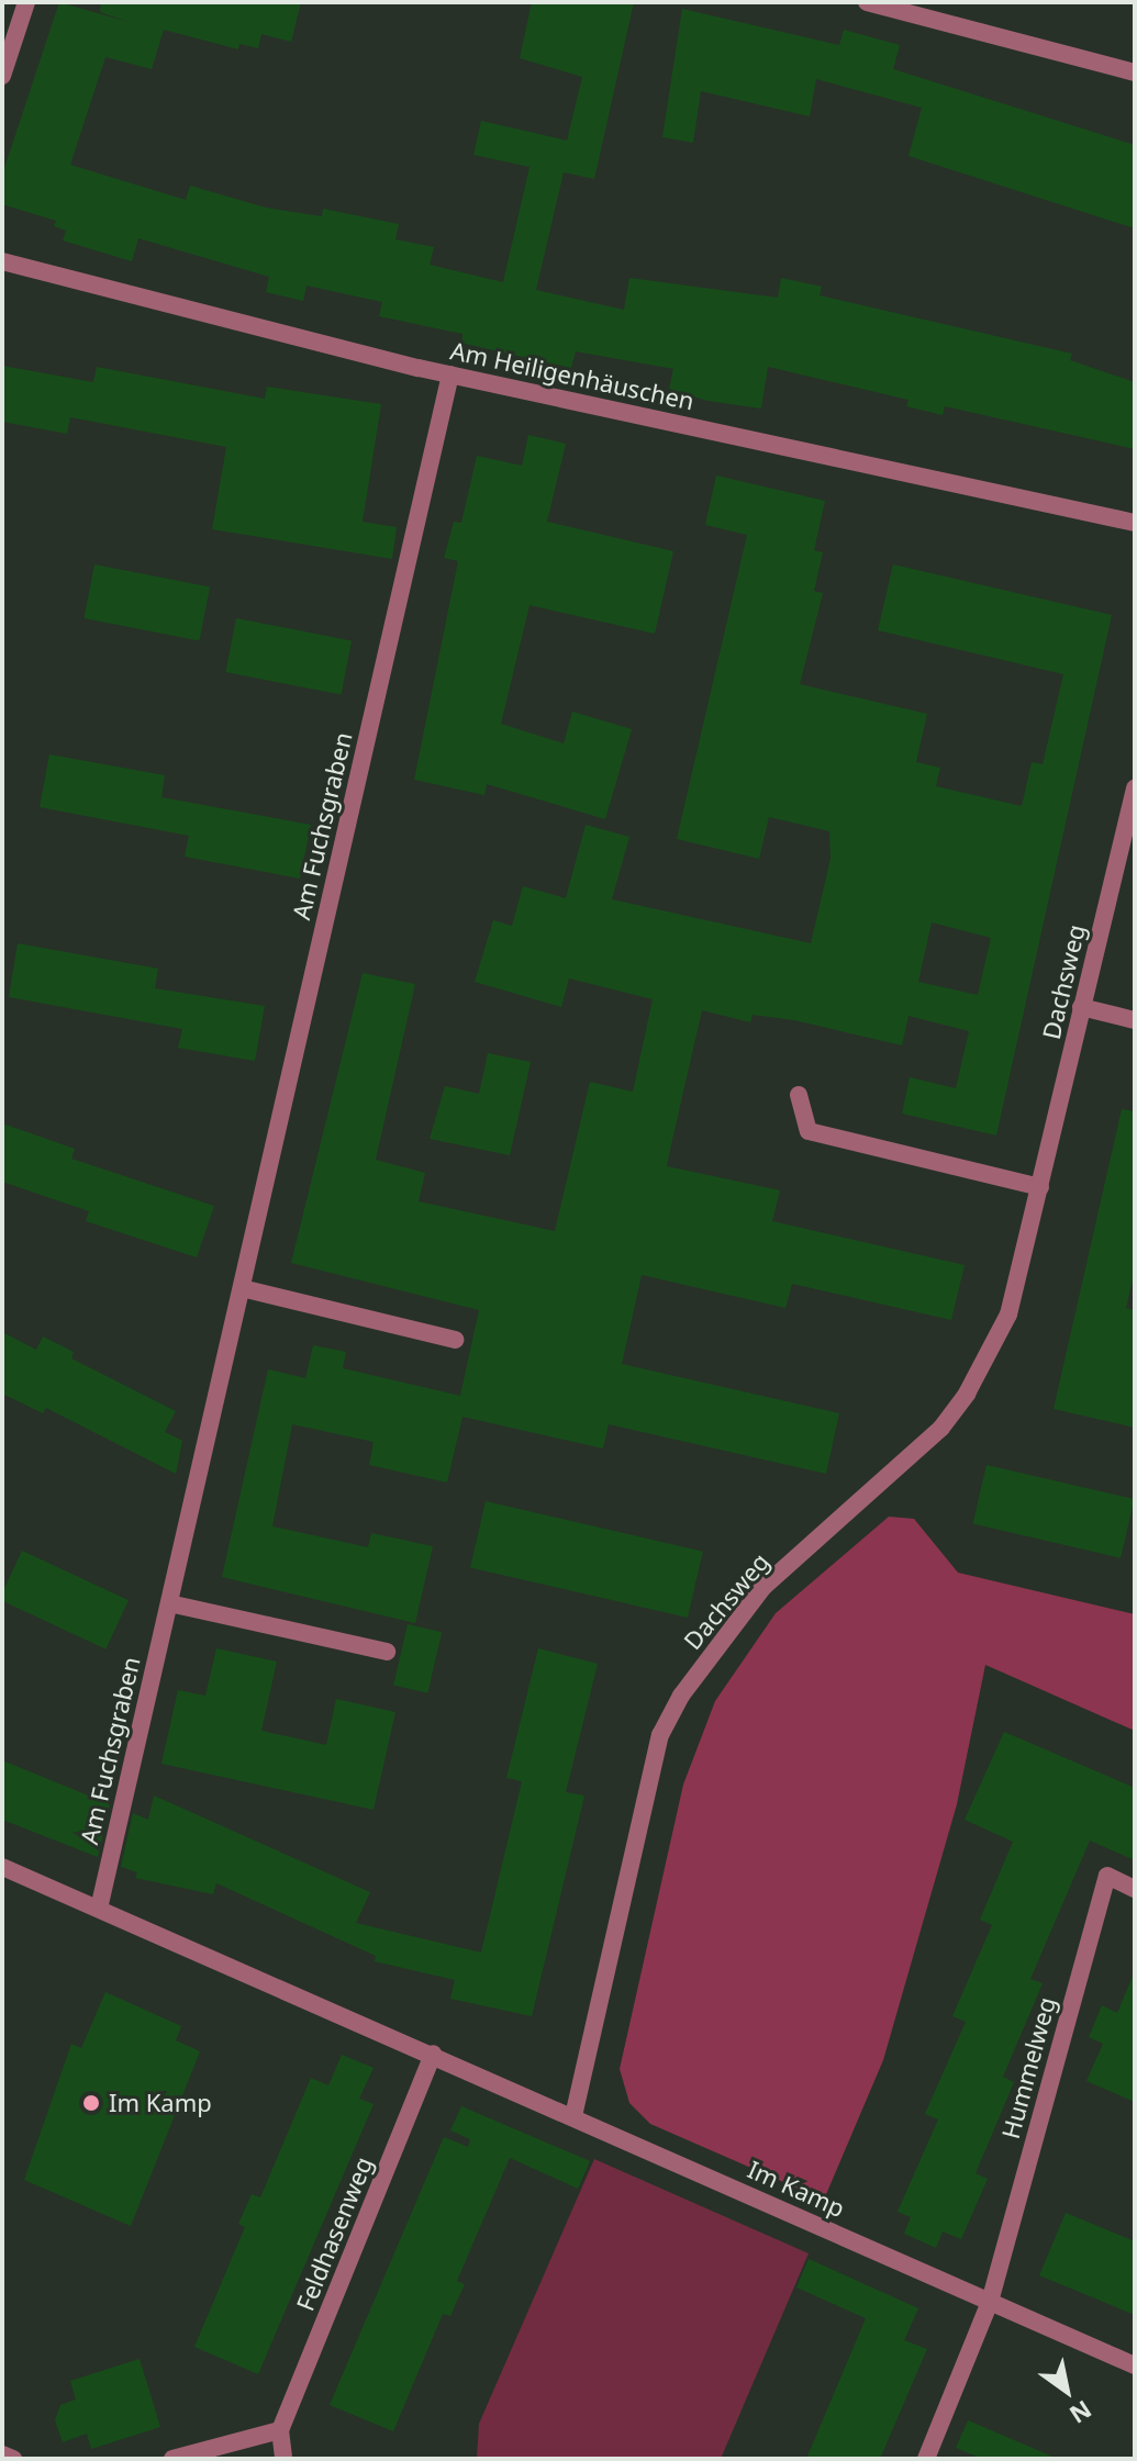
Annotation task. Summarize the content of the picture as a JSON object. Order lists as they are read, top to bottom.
{
  "streets": {
    "street": [
      "Am Heiligenhäuschen",
      "Am Fuchsgraben",
      "Dachsweg",
      "Hummelweg",
      "Im Kamp",
      "Feldhasenweg"
    ]
  },
  "crossings": [
    ["Am Heiligenhäuschen", "Am Fuchsgraben"],
    ["Am Fuchsgraben", "Im Kamp"],
    ["Dachsweg", "Im Kamp"],
    ["Hummelweg", "Im Kamp"],
    ["Im Kamp", "Feldhasenweg"]
  ],
  "places": ["Im Kamp"],
  "north": "bottom right"
}
